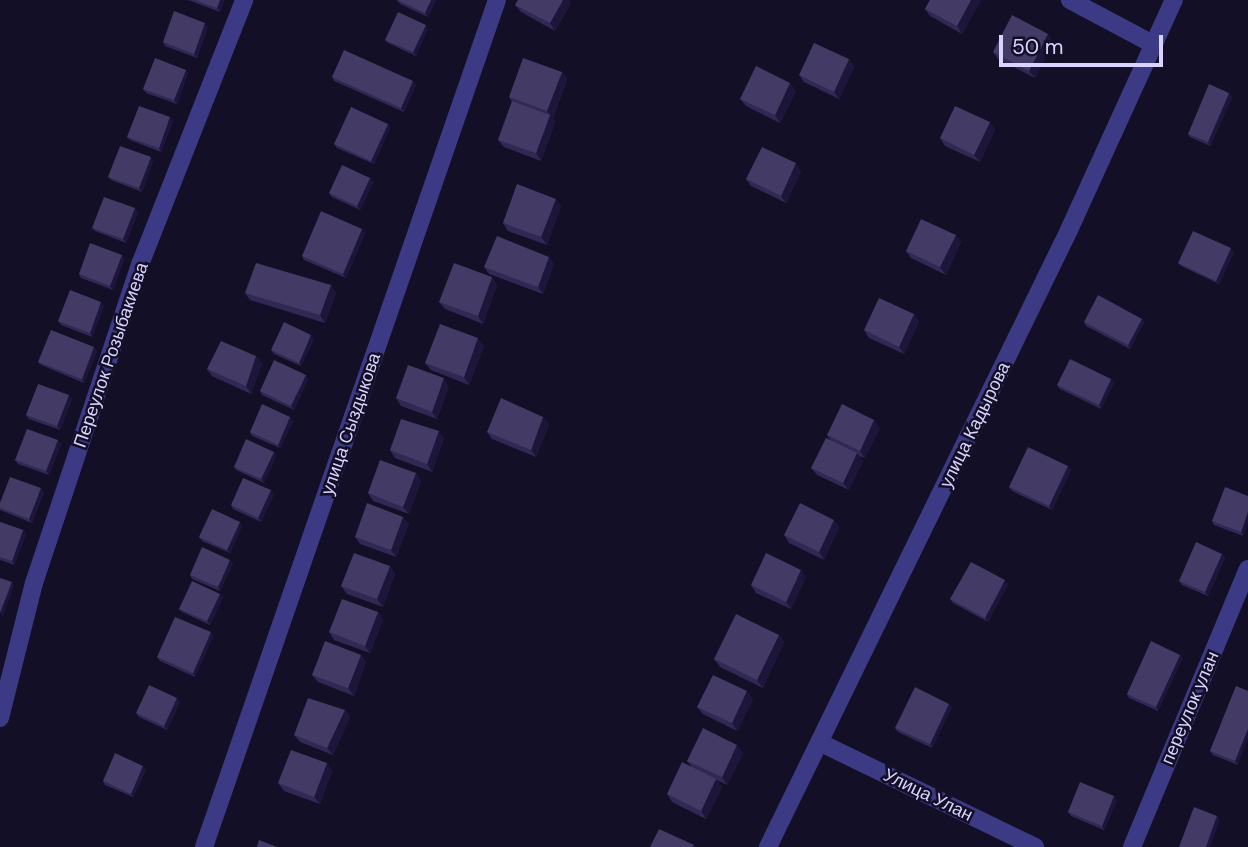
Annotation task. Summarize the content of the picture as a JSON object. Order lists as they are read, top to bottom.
{
  "streets": {
    "street": [
      "Переулок Розыбакиева",
      "улица Сыздыкова",
      "улица Кадырова",
      "переулок улан",
      "Улица Улан"
    ]
  },
  "crossings": [
    ["улица Кадырова", "Улица Улан"]
  ],
  "scale_bar": "50 m"
}
